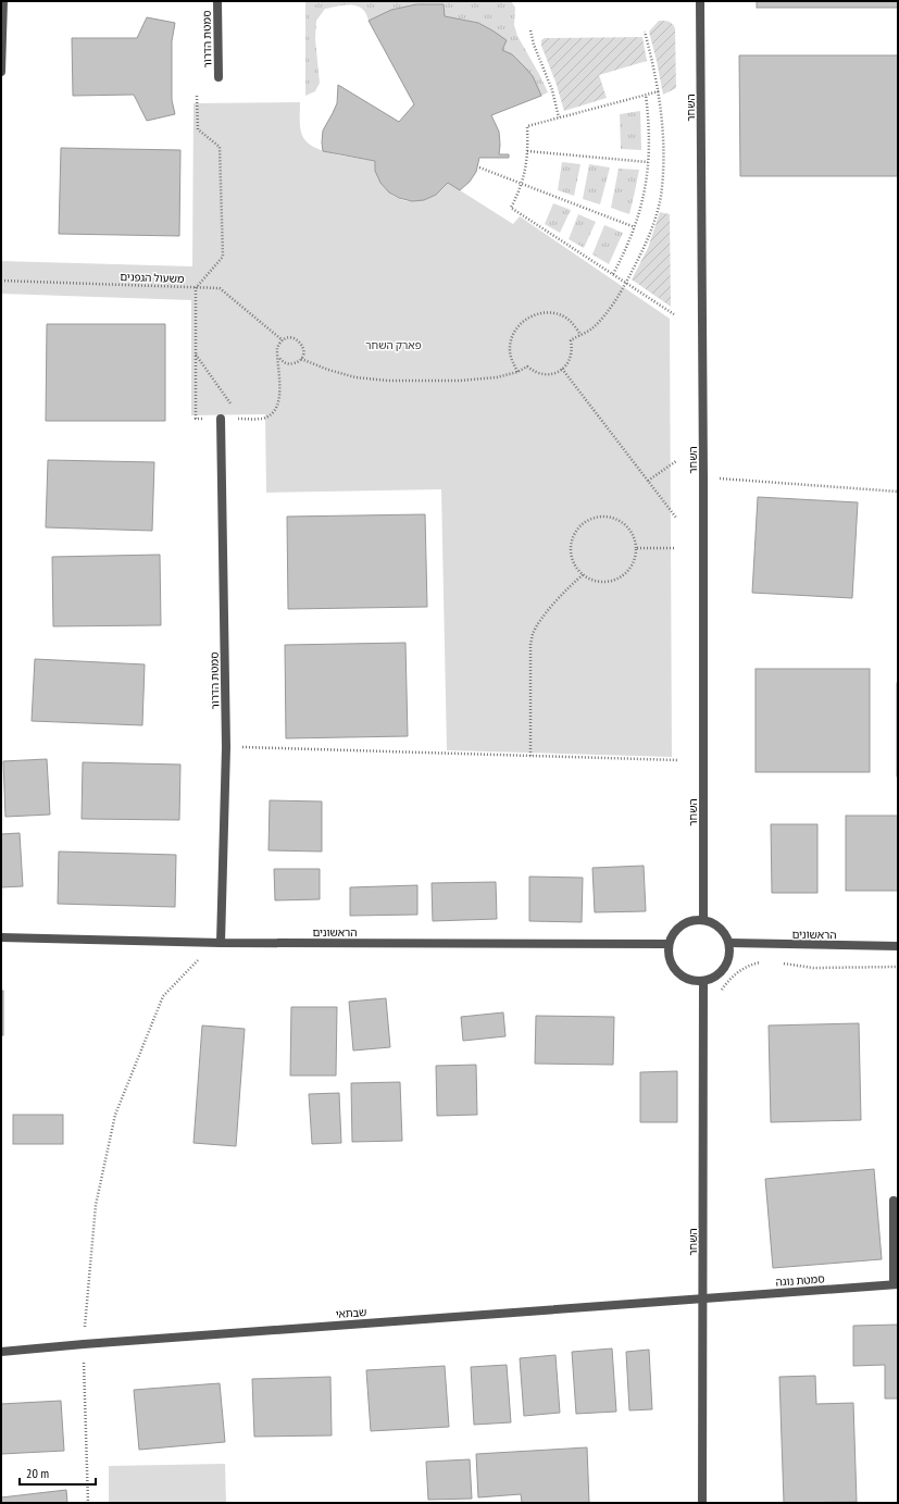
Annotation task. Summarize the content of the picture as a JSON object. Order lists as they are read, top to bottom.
{
  "streets": {
    "street": [
      "סמטת הדרור",
      "השחר",
      "הראשונים",
      "סמטת נוגה",
      "שבתאי"
    ],
    "path": ["משעול הגפנים"]
  },
  "crossings": [
    ["סמטת הדרור", "הראשונים"],
    ["השחר", "הראשונים"],
    ["השחר", "סמטת נוגה"],
    ["השחר", "שבתאי"],
    ["סמטת נוגה", "שבתאי"]
  ],
  "parks": ["פארק השחר"],
  "scale_bar": "20 m"
}
